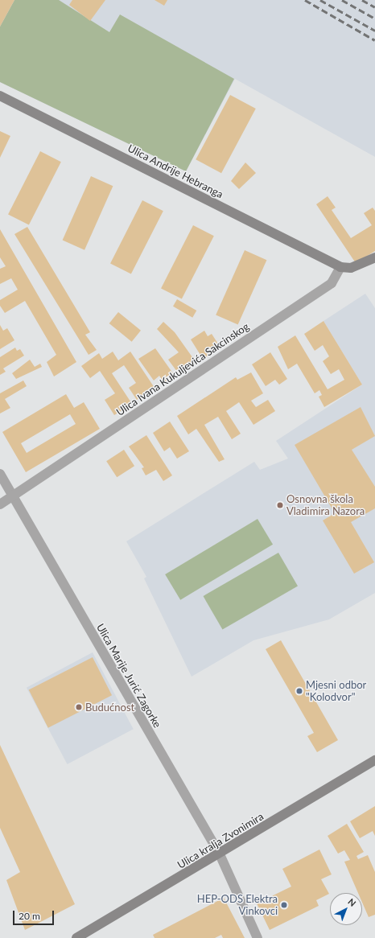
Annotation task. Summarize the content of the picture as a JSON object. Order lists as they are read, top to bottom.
{
  "streets": {
    "main road": ["Ulica Andrije Hebranga", "Ulica kralja Zvonimira"],
    "street": ["Ulica Ivana Kukuljevića Sakcinskog", "Ulica Marije Jurić Zagorke"]
  },
  "crossings": [
    ["Ulica Andrije Hebranga", "Ulica Ivana Kukuljevića Sakcinskog"],
    ["Ulica Ivana Kukuljevića Sakcinskog", "Ulica Marije Jurić Zagorke"],
    ["Ulica Marije Jurić Zagorke", "Ulica kralja Zvonimira"]
  ],
  "places": [
    "Osnovna škola Vladimira Nazora",
    "Mjesni odbor \"Kolodvor\"",
    "Budućnost",
    "HEP-ODS Elektra Vinkovci"
  ],
  "scale_bar": "20 m",
  "north": "top right"
}
